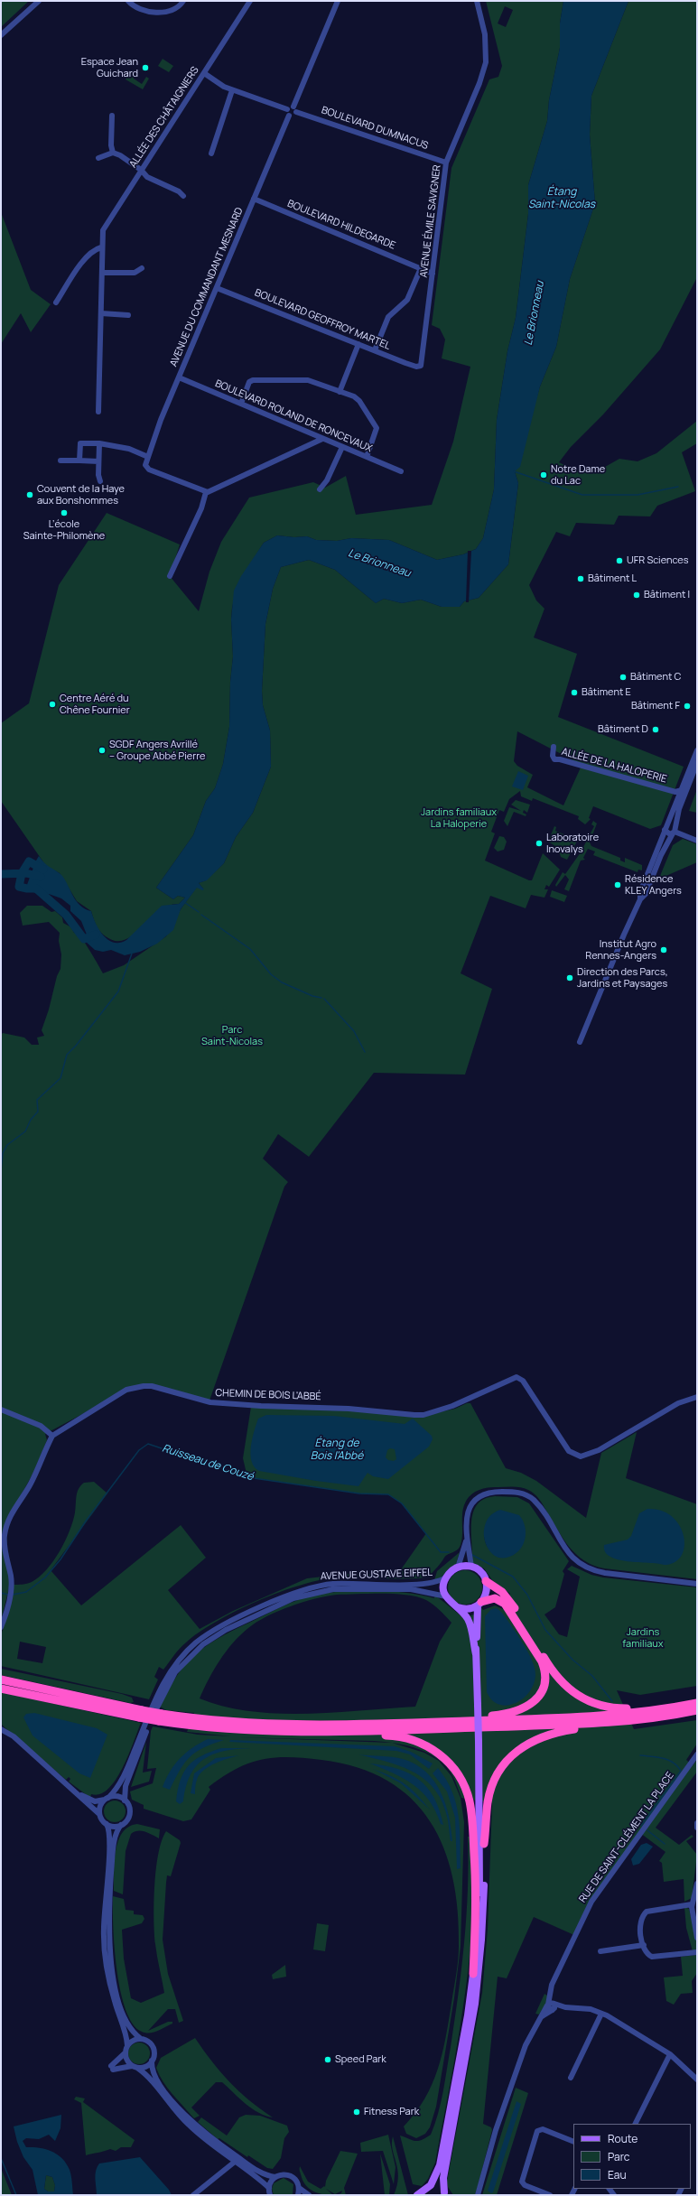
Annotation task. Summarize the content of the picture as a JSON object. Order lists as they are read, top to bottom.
{
  "streets": {
    "street": [
      "ALLÉE DES CHÂTAIGNIERS",
      "BOULEVARD DUMNACUS",
      "AVENUE ÉMILE SAVIGNER",
      "BOULEVARD HILDEGARDE",
      "AVENUE DU COMMANDANT MESNARD",
      "BOULEVARD GEOFFROY MARTEL",
      "BOULEVARD ROLAND DE RONCEVAUX",
      "ALLÉE DE LA HALOPERIE",
      "CHEMIN DE BOIS L'ABBÉ",
      "AVENUE GUSTAVE EIFFEL",
      "RUE DE SAINT-CLÉMENT LA PLACE"
    ]
  },
  "crossings": [
    ["BOULEVARD DUMNACUS", "AVENUE ÉMILE SAVIGNER"],
    ["AVENUE ÉMILE SAVIGNER", "BOULEVARD HILDEGARDE"],
    ["AVENUE ÉMILE SAVIGNER", "BOULEVARD GEOFFROY MARTEL"],
    ["BOULEVARD HILDEGARDE", "AVENUE DU COMMANDANT MESNARD"],
    ["AVENUE DU COMMANDANT MESNARD", "BOULEVARD GEOFFROY MARTEL"],
    ["AVENUE DU COMMANDANT MESNARD", "BOULEVARD ROLAND DE RONCEVAUX"]
  ],
  "water": [
    "Étang Saint-Nicolas",
    "Le Brionneau",
    "Étang de Bois l'Abbé",
    "Ruisseau de Couzé"
  ],
  "parks": ["Jardins familiaux La Haloperie", "Parc Saint-Nicolas", "Jardins familiaux"],
  "places": [
    "Espace Jean Guichard",
    "Notre Dame du Lac",
    "Couvent de la Haye aux Bonshommes",
    "L’école Sainte-Philomène",
    "UFR Sciences",
    "Bâtiment L",
    "Bâtiment I",
    "Bâtiment C",
    "Bâtiment E",
    "Centre Aéré du Chêne Fournier",
    "Bâtiment F",
    "Bâtiment D",
    "SGDF Angers Avrillé – Groupe Abbé Pierre",
    "Laboratoire Inovalys",
    "Résidence KLEY Angers",
    "Institut Agro Rennes-Angers",
    "Direction des Parcs, Jardins et Paysages",
    "Speed Park",
    "Fitness Park"
  ],
  "legend": ["Route", "Parc", "Eau"]
}
